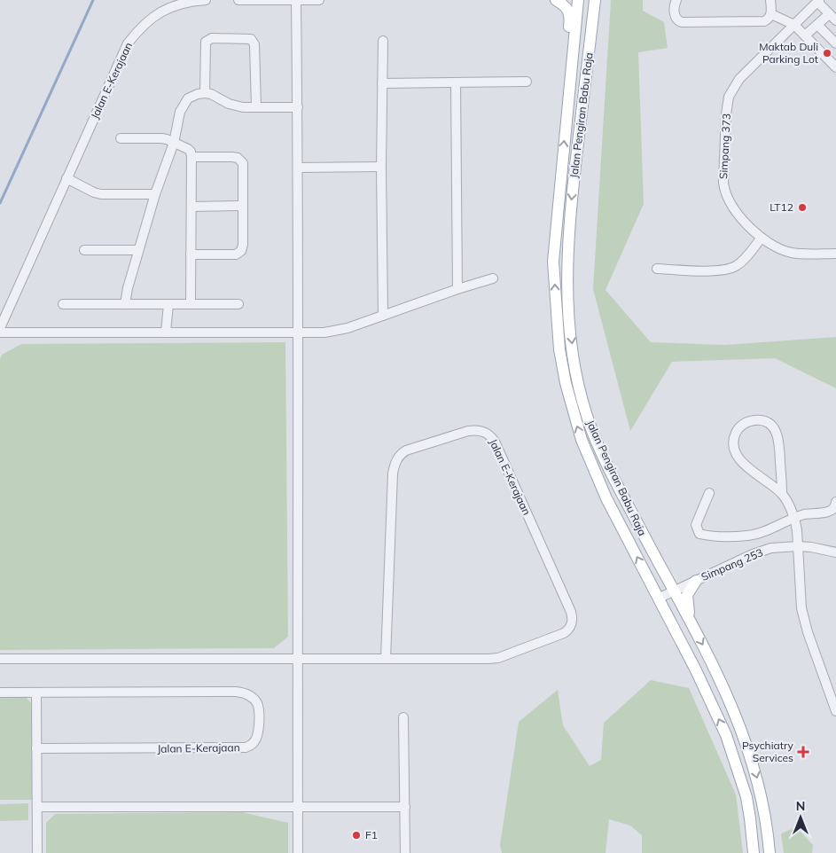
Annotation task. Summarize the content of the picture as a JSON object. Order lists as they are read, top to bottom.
{
  "streets": {
    "main road": ["Jalan Pengiran Babu Raja"],
    "street": ["Jalan E-Kerajaan", "Simpang 373", "Simpang 253"]
  },
  "crossings": [
    ["Jalan Pengiran Babu Raja", "Simpang 253"]
  ],
  "places": {
    "other": ["Maktab Duli Parking Lot", "LT12", "F1"],
    "health": ["Psychiatry Services"]
  },
  "north": "top"
}
